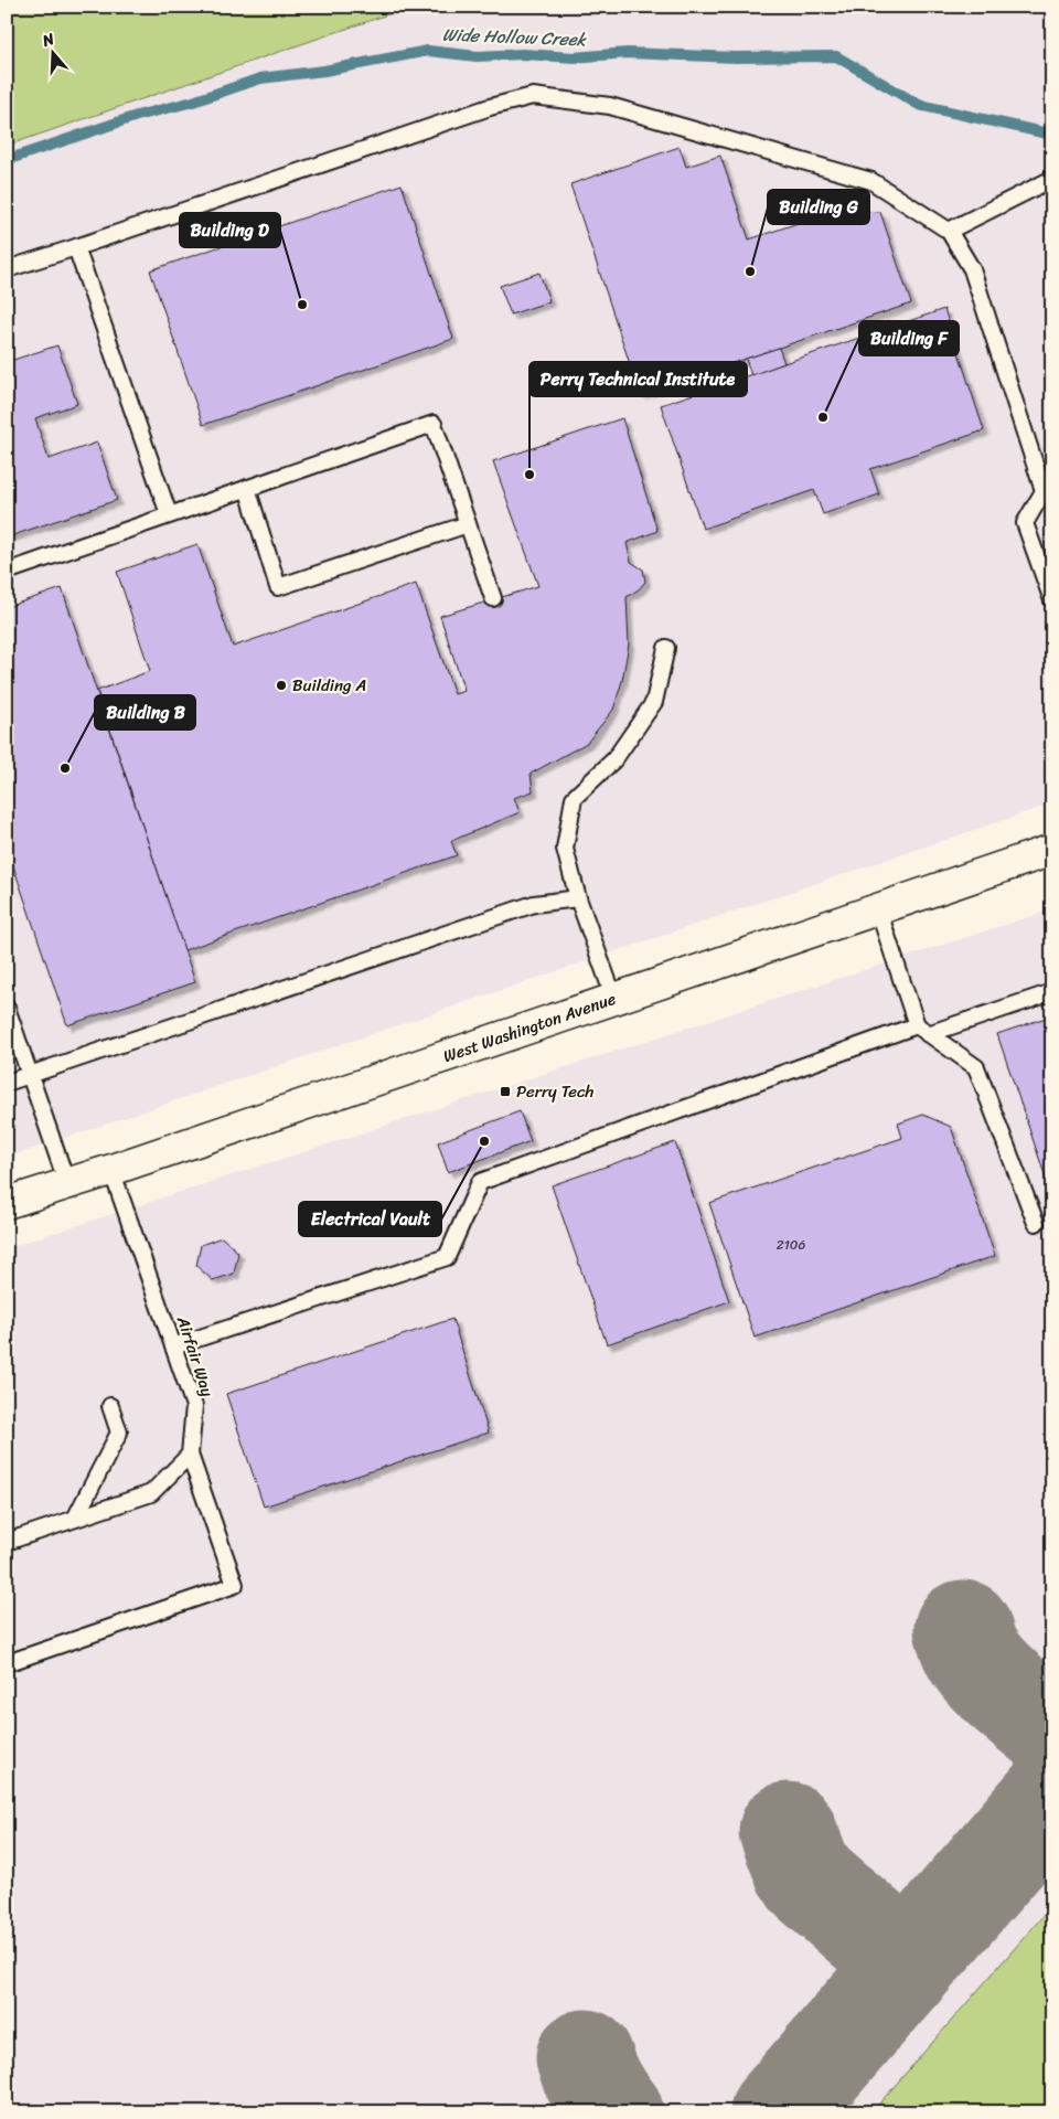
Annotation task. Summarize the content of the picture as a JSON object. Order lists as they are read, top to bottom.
{
  "streets": {
    "main road": ["West Washington Avenue"],
    "lane": ["Airfair Way"]
  },
  "crossings": [
    ["West Washington Avenue", "Airfair Way"]
  ],
  "water": ["Wide Hollow Creek"],
  "places": {
    "other": [
      "Building G",
      "Building D",
      "Building F",
      "Perry Technical Institute",
      "Building A",
      "Building B",
      "Electrical Vault"
    ],
    "transit": ["Perry Tech"]
  },
  "house_numbers": ["2106"],
  "north": "top"
}
